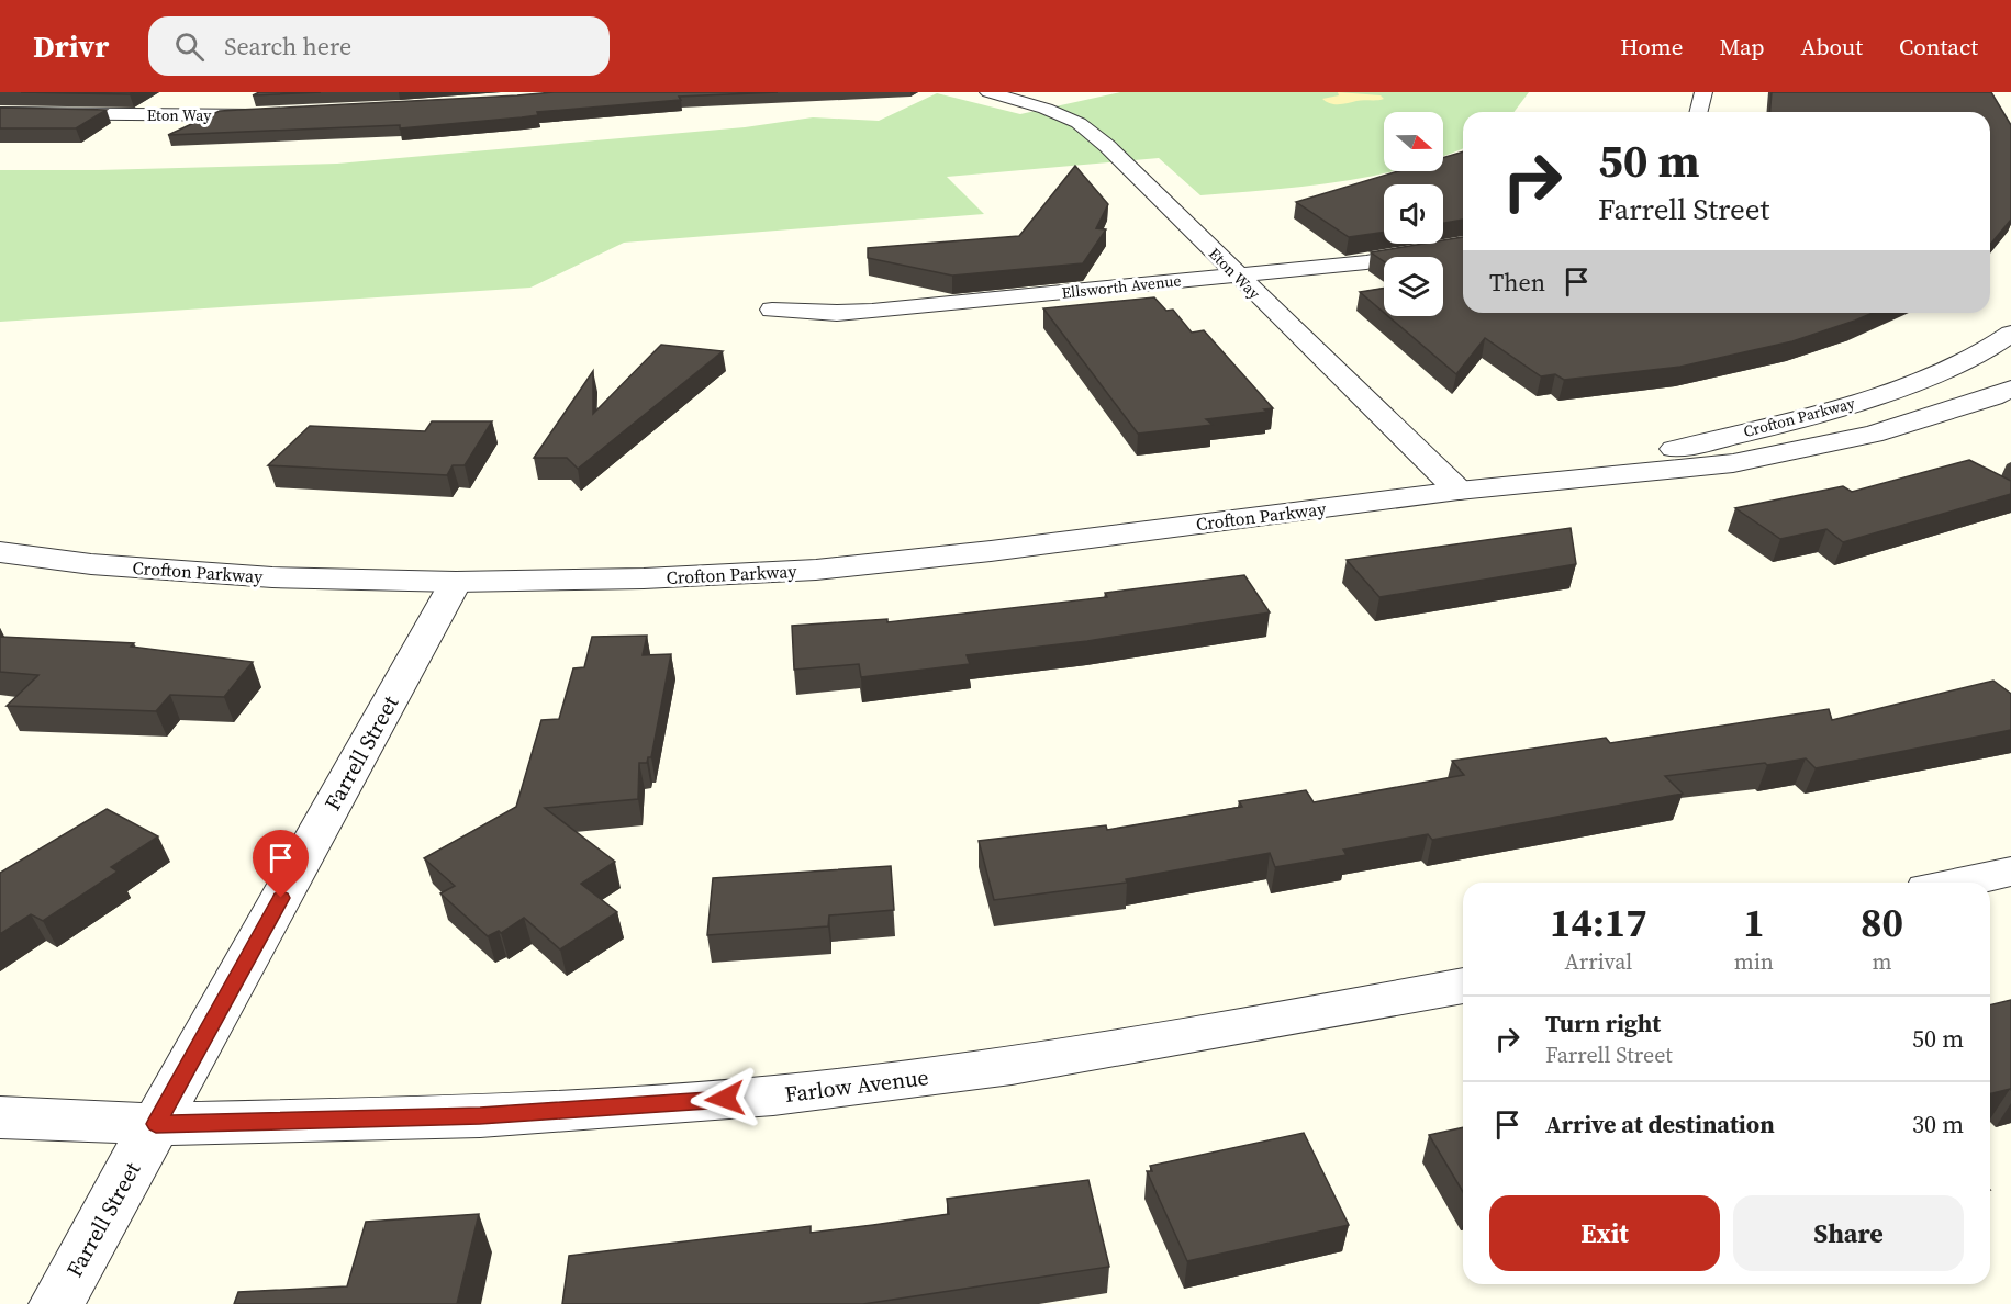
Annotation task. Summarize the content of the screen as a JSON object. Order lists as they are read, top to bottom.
{
  "streets": {
    "street": [
      "Eton Way",
      "Ellsworth Avenue",
      "Crofton Parkway",
      "Farrell Street",
      "Farlow Avenue"
    ]
  },
  "crossings": [
    ["Eton Way", "Ellsworth Avenue"],
    ["Eton Way", "Crofton Parkway"],
    ["Crofton Parkway", "Farrell Street"],
    ["Farrell Street", "Farlow Avenue"]
  ],
  "north": "right",
  "page": {
    "header": "Drivr",
    "search": "Search here",
    "nav": [
      "Home",
      "Map",
      "About",
      "Contact"
    ],
    "turn": ["50 m", "Farrell Street"],
    "then": "Then",
    "eta": [
      "14:17",
      "Arrival",
      "1",
      "min",
      "80",
      "m"
    ],
    "list": [
      {
        "name": "Turn right",
        "note": "Farrell Street",
        "value": "50 m"
      },
      {
        "name": "Arrive at destination",
        "value": "30 m"
      }
    ],
    "buttons": ["Exit", "Share"]
  }
}
